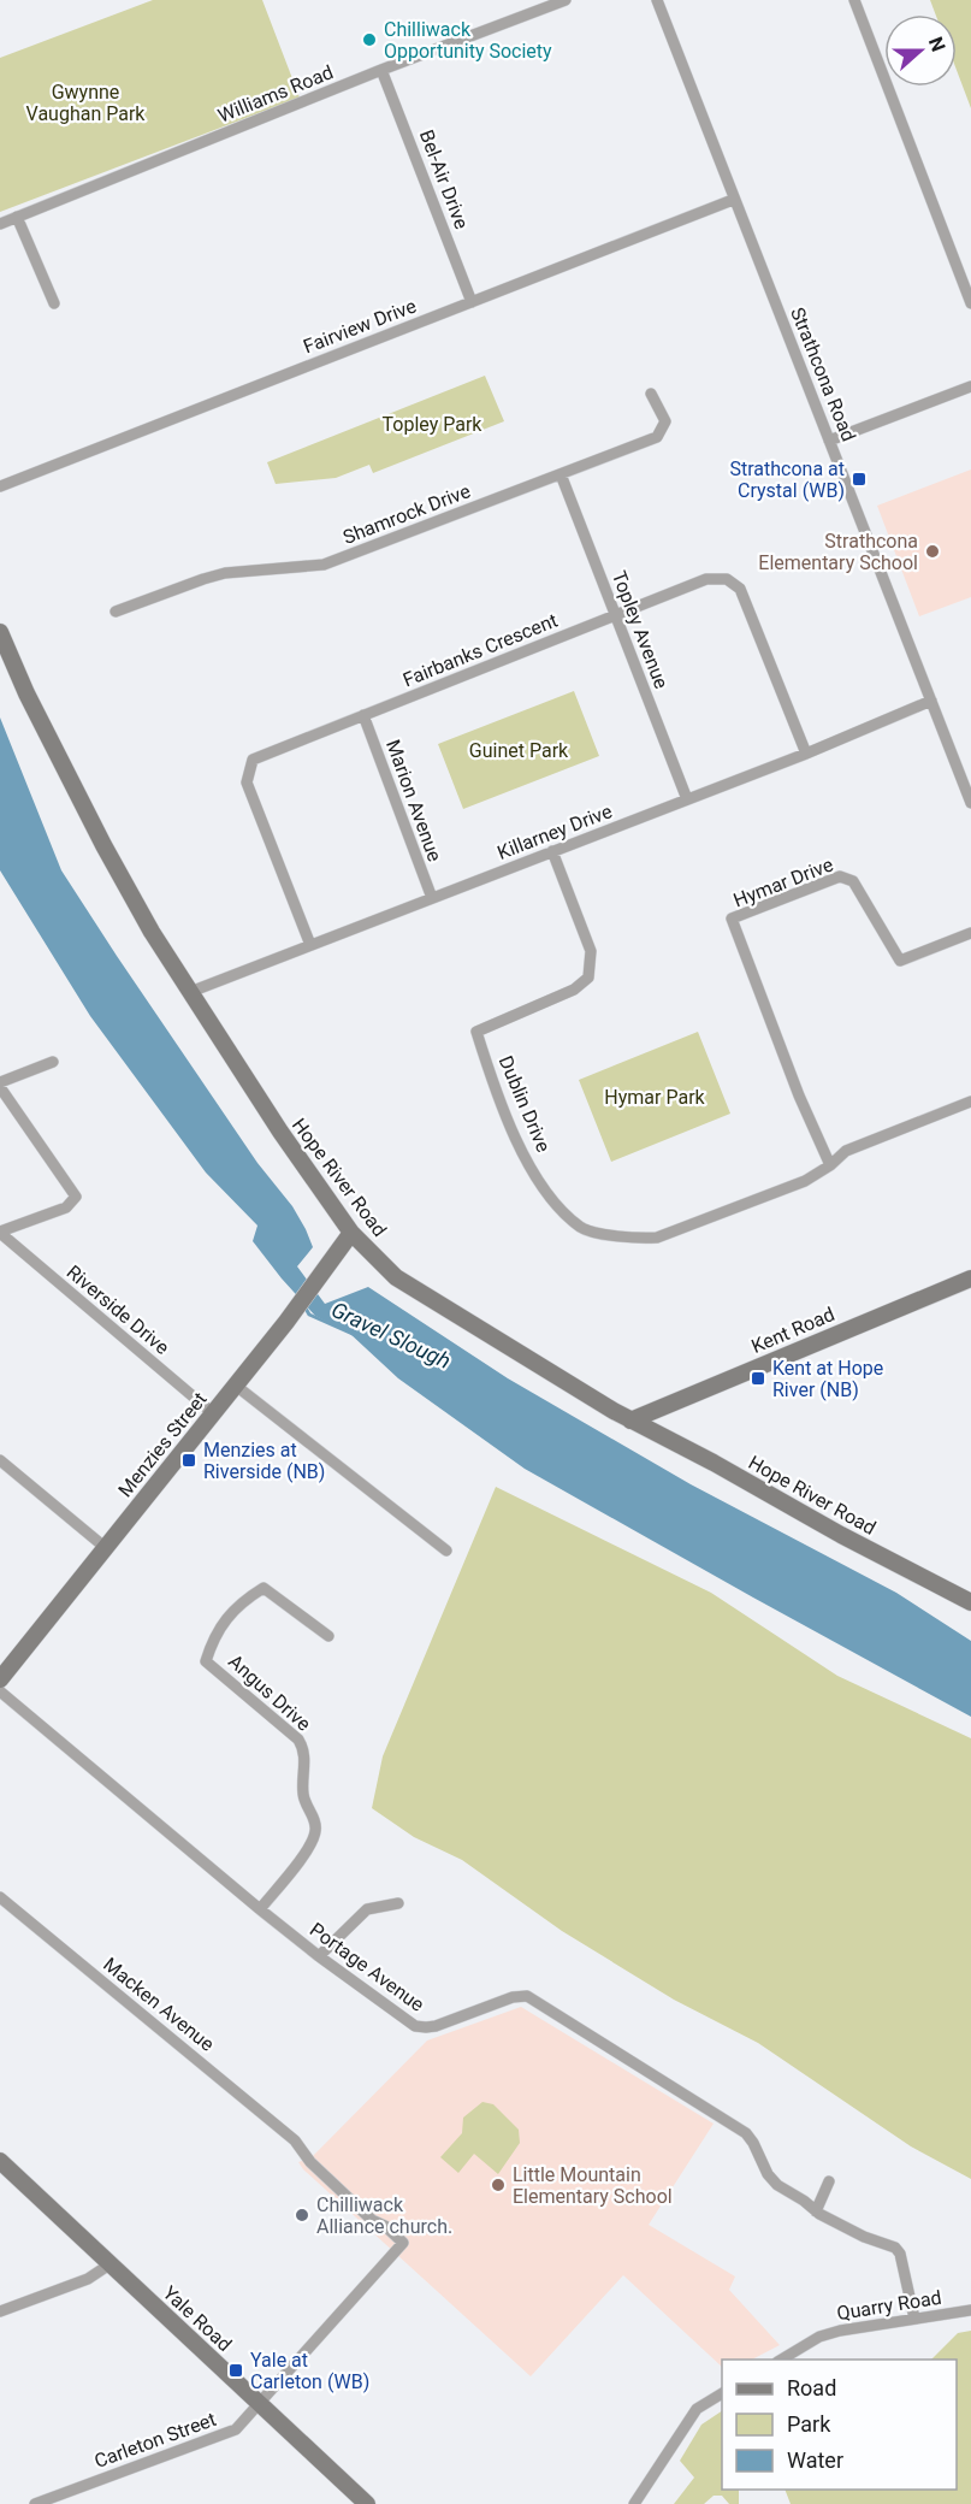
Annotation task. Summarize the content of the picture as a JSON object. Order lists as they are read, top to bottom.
{
  "streets": {
    "street": [
      "Williams Road",
      "Bel-Air Drive",
      "Fairview Drive",
      "Strathcona Road",
      "Shamrock Drive",
      "Topley Avenue",
      "Fairbanks Crescent",
      "Marion Avenue",
      "Killarney Drive",
      "Hymar Drive",
      "Dublin Drive",
      "Hope River Road",
      "Riverside Drive",
      "Kent Road",
      "Menzies Street",
      "Angus Drive",
      "Portage Avenue",
      "Macken Avenue",
      "Quarry Road",
      "Yale Road",
      "Carleton Street"
    ]
  },
  "crossings": [
    ["Williams Road", "Bel-Air Drive"],
    ["Bel-Air Drive", "Fairview Drive"],
    ["Fairview Drive", "Strathcona Road"],
    ["Strathcona Road", "Killarney Drive"],
    ["Shamrock Drive", "Topley Avenue"],
    ["Topley Avenue", "Fairbanks Crescent"],
    ["Topley Avenue", "Killarney Drive"],
    ["Fairbanks Crescent", "Marion Avenue"],
    ["Fairbanks Crescent", "Killarney Drive"],
    ["Marion Avenue", "Killarney Drive"],
    ["Killarney Drive", "Dublin Drive"],
    ["Killarney Drive", "Hope River Road"],
    ["Hymar Drive", "Dublin Drive"],
    ["Hope River Road", "Kent Road"],
    ["Hope River Road", "Menzies Street"],
    ["Riverside Drive", "Menzies Street"],
    ["Angus Drive", "Portage Avenue"],
    ["Portage Avenue", "Quarry Road"],
    ["Macken Avenue", "Carleton Street"],
    ["Yale Road", "Carleton Street"]
  ],
  "water": ["Gravel Slough"],
  "parks": [
    "Gwynne Vaughan Park",
    "Topley Park",
    "Guinet Park",
    "Hymar Park"
  ],
  "places": {
    "other": [
      "Chilliwack Opportunity Society",
      "Strathcona Elementary School",
      "Little Mountain Elementary School",
      "Chilliwack Alliance church."
    ],
    "transit": [
      "Strathcona at Crystal (WB)",
      "Kent at Hope River (NB)",
      "Menzies at Riverside (NB)",
      "Yale at Carleton (WB)"
    ]
  },
  "legend": ["Road", "Park", "Water"],
  "north": "right"
}
